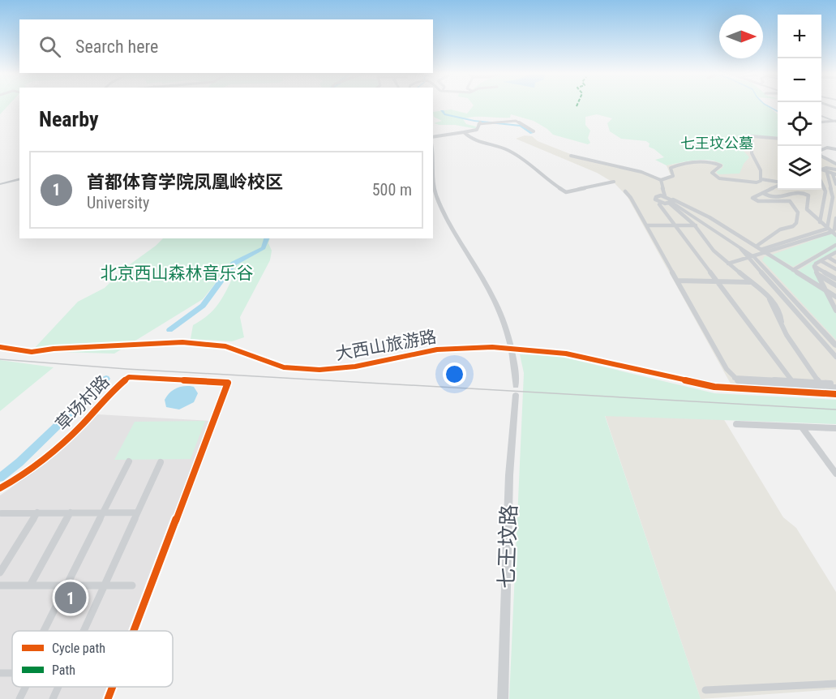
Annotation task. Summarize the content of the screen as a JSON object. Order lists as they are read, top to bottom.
{
  "streets": {
    "street": ["大西山旅游路", "草场村路", "七王坟路"]
  },
  "crossings": [
    ["大西山旅游路", "七王坟路"]
  ],
  "parks": ["七王坟公墓", "北京西山森林音乐谷"],
  "legend": ["Cycle path", "Path"],
  "north": "right",
  "page": {
    "map_buttons": ["+", "−"],
    "search": "Search here",
    "heading": "Nearby",
    "list": [
      {
        "mark": "1",
        "name": "首都体育学院凤凰岭校区",
        "note": "University",
        "value": "500 m"
      }
    ],
    "pins": "1"
  }
}
